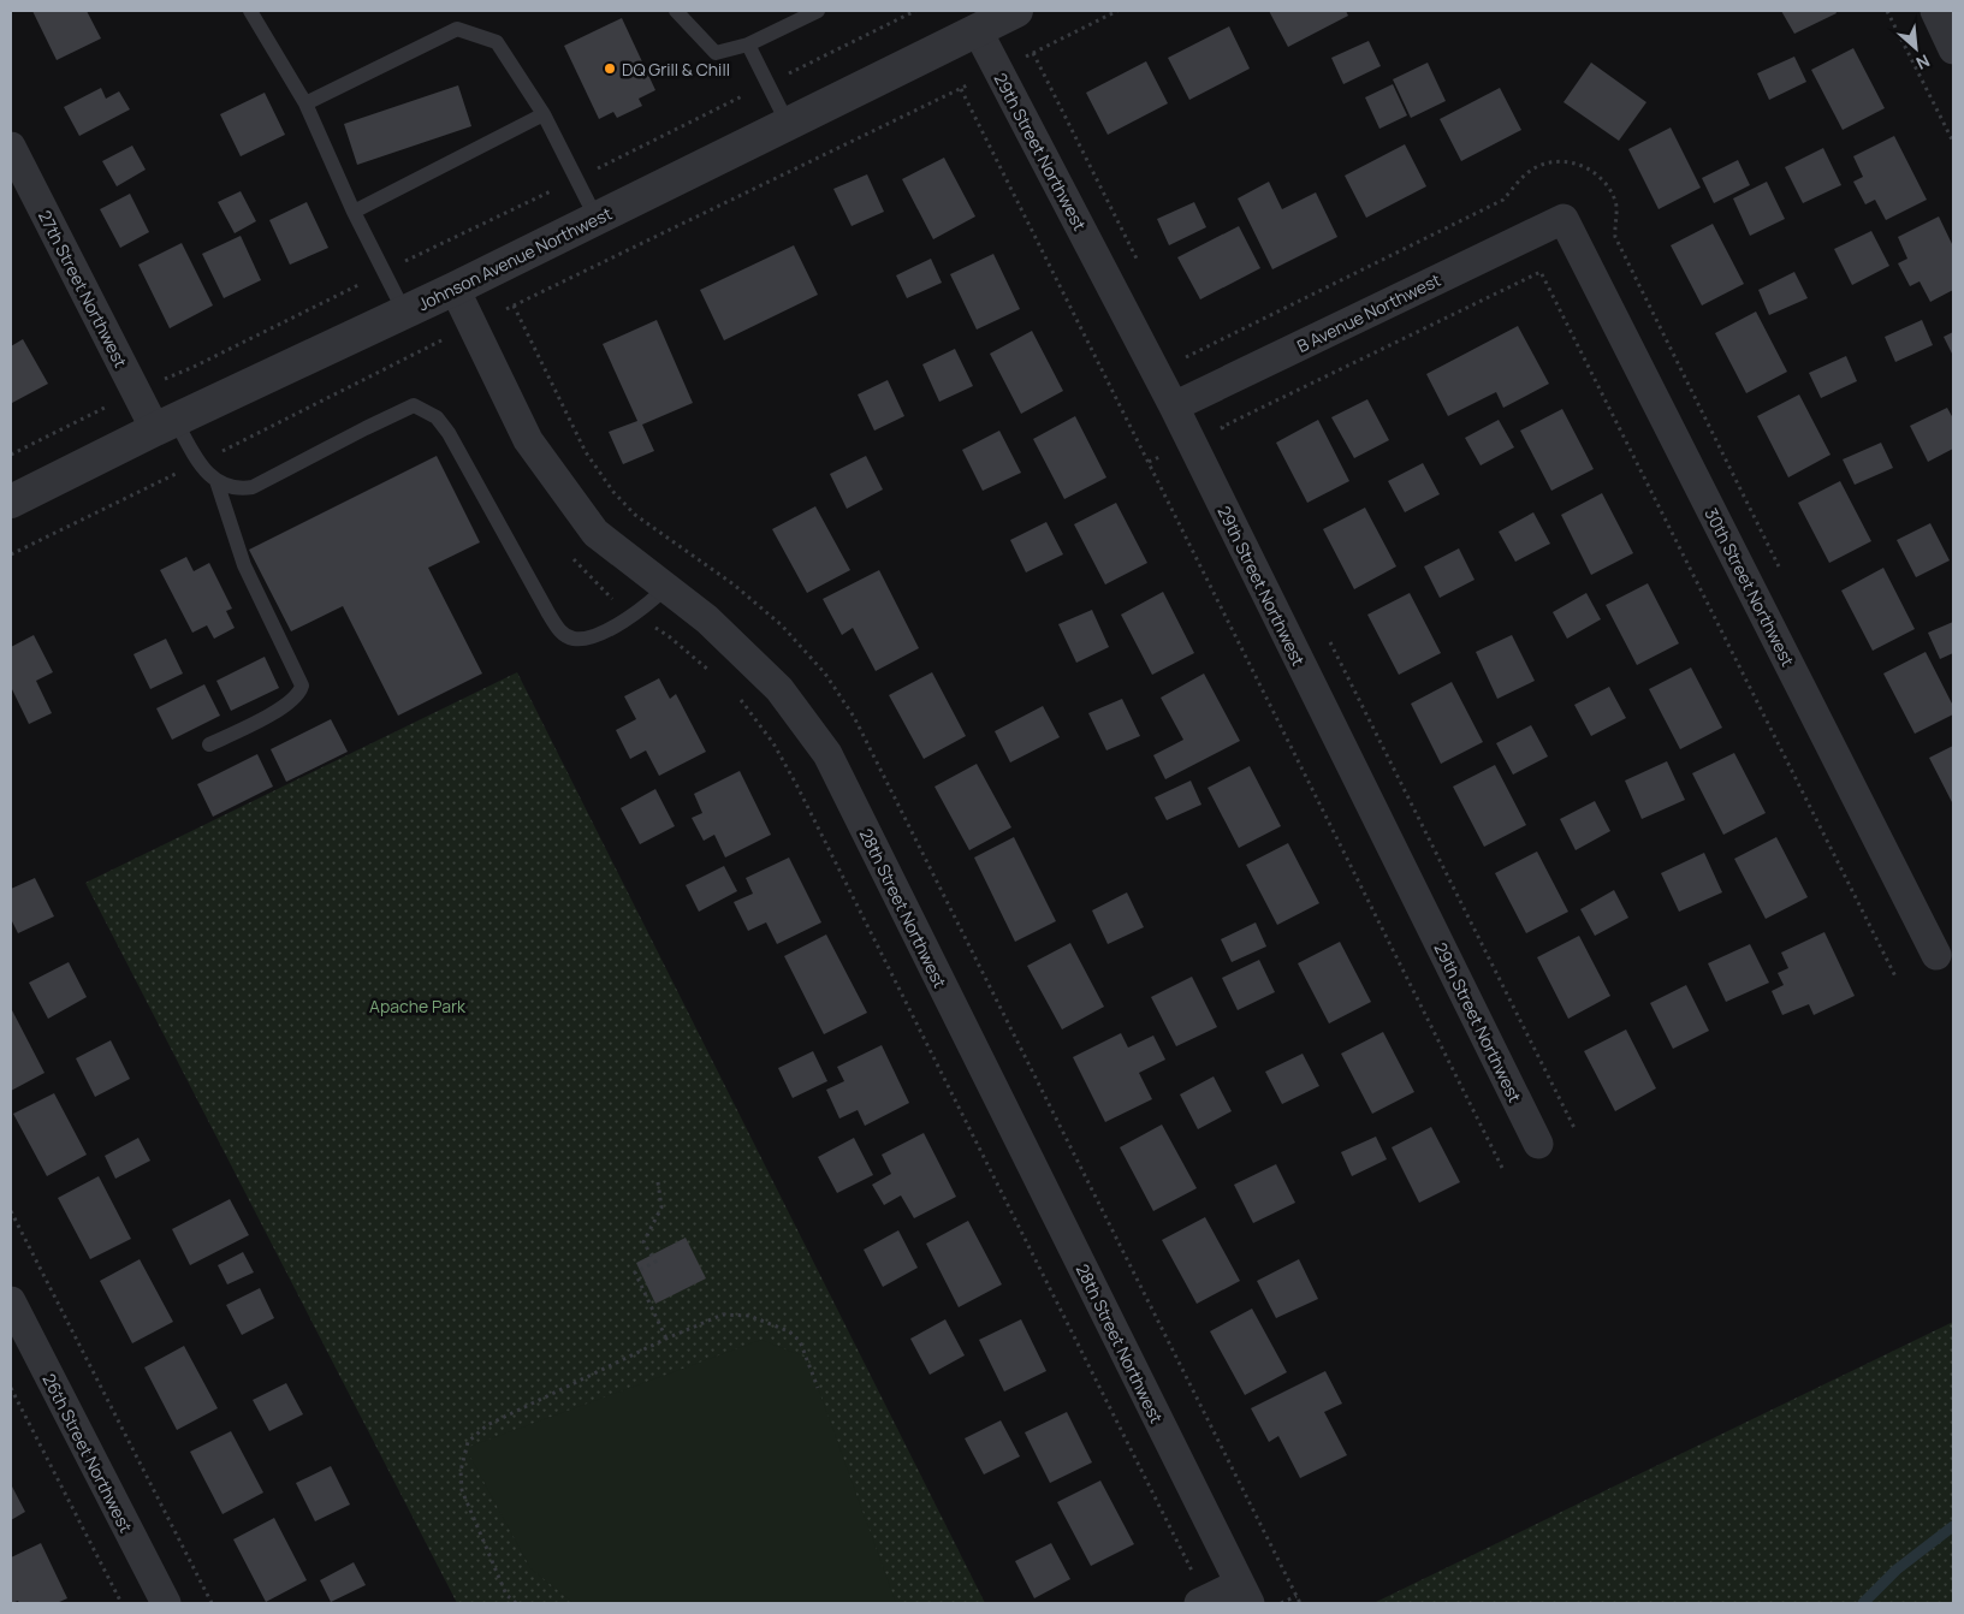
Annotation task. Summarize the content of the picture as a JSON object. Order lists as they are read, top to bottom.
{
  "streets": {
    "street": [
      "29th Street Northwest",
      "Johnson Avenue Northwest",
      "27th Street Northwest",
      "B Avenue Northwest",
      "30th Street Northwest",
      "28th Street Northwest",
      "26th Street Northwest"
    ]
  },
  "crossings": [
    ["29th Street Northwest", "Johnson Avenue Northwest"],
    ["29th Street Northwest", "B Avenue Northwest"],
    ["Johnson Avenue Northwest", "27th Street Northwest"],
    ["Johnson Avenue Northwest", "28th Street Northwest"],
    ["B Avenue Northwest", "30th Street Northwest"]
  ],
  "parks": ["Apache Park"],
  "places": ["DQ Grill & Chill"],
  "north": "bottom right"
}
